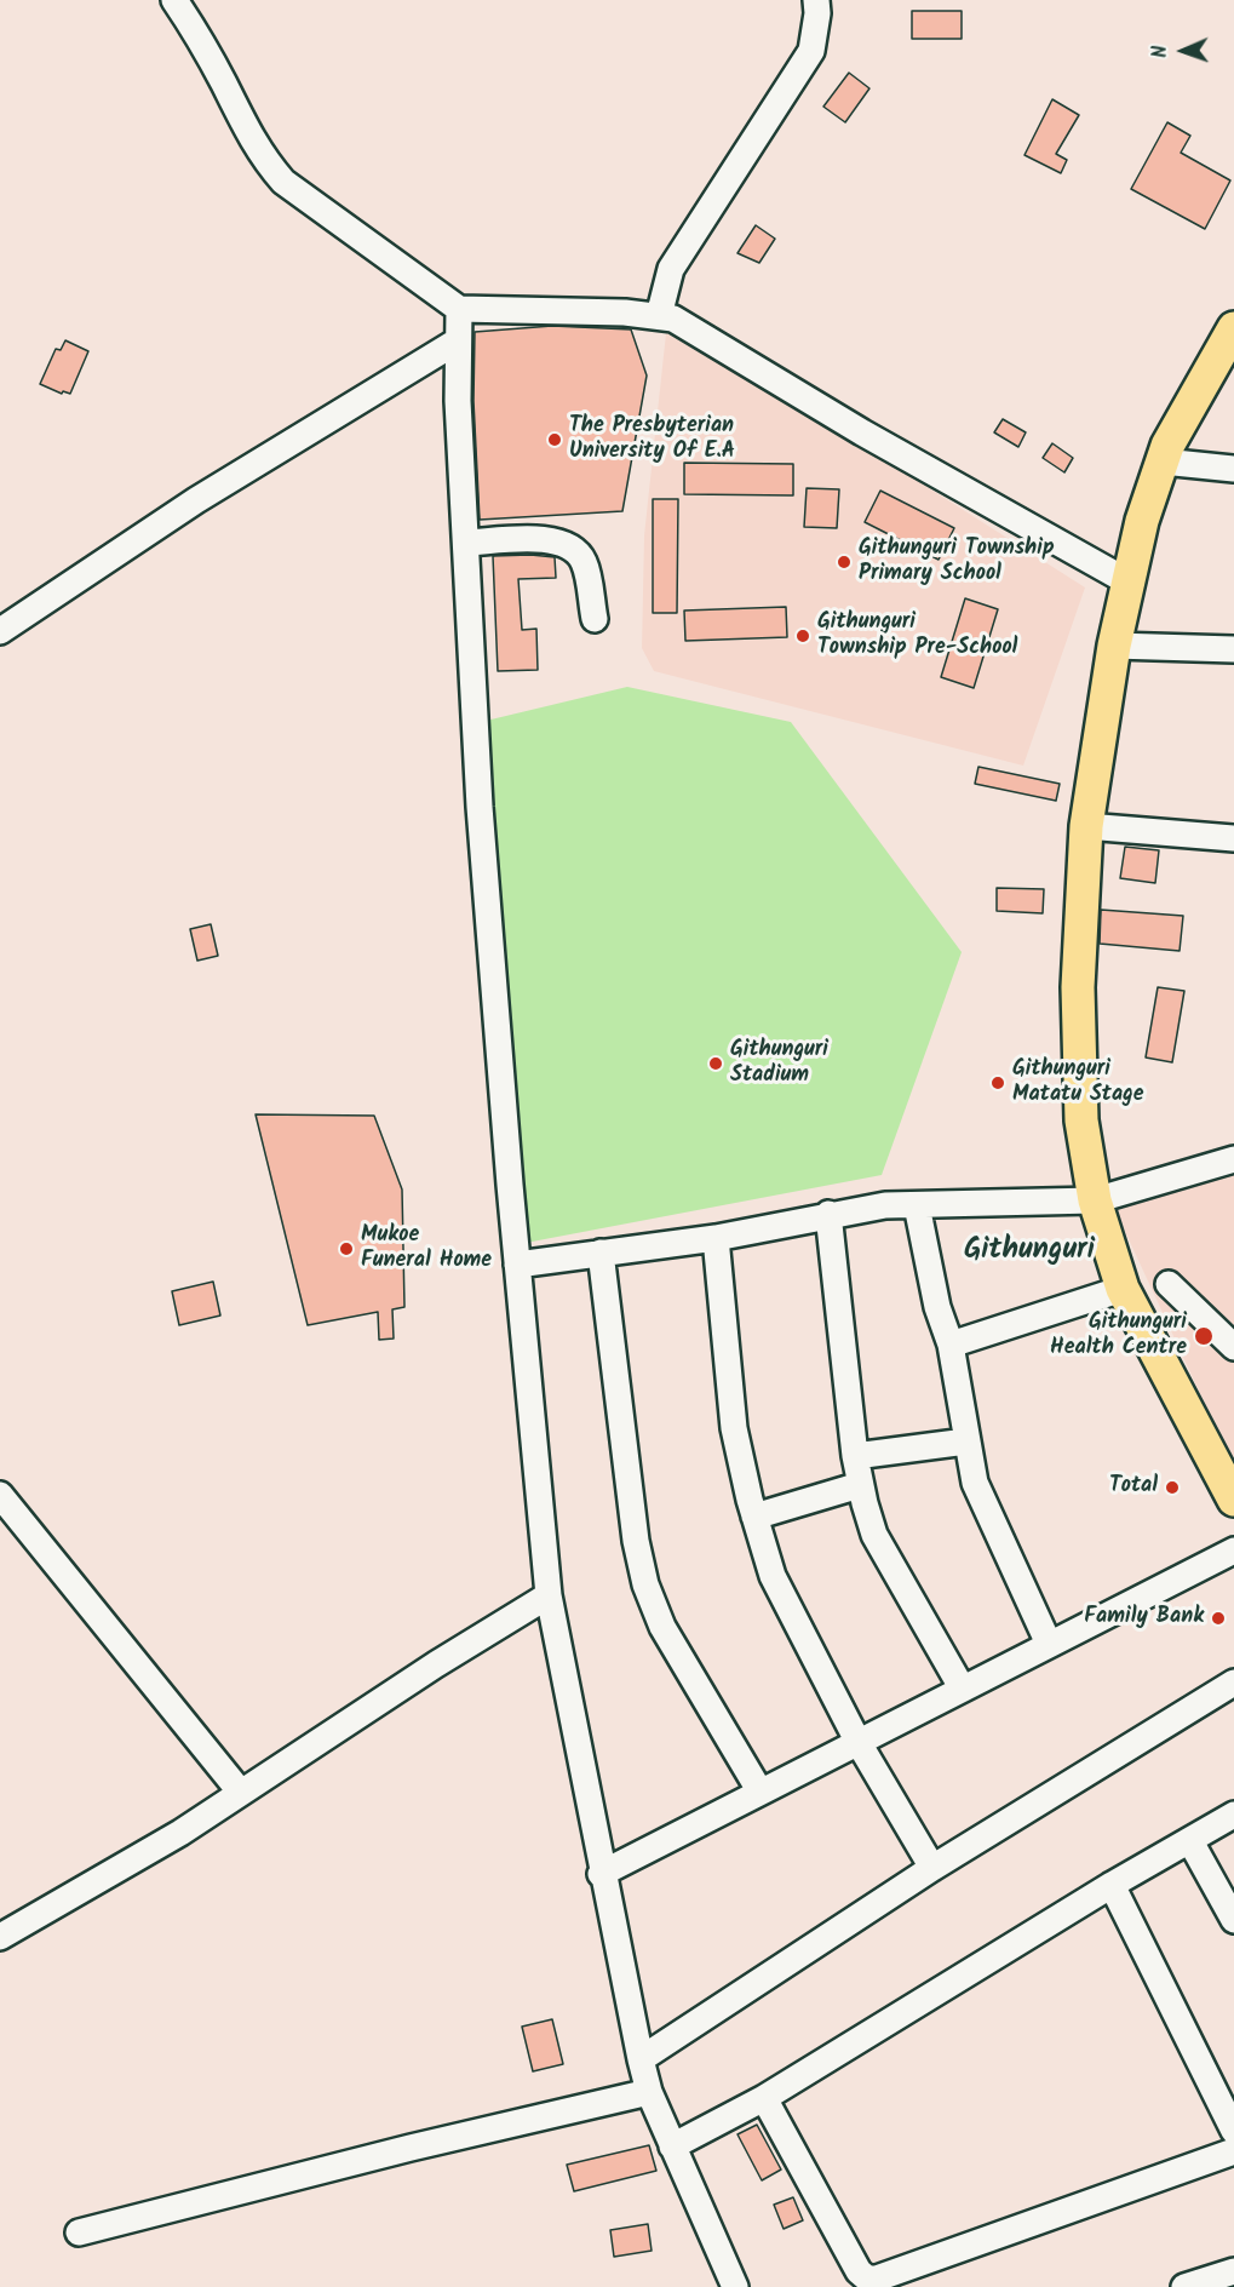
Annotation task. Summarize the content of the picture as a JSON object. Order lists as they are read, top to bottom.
{
  "districts": ["Githunguri"],
  "places": [
    "The Presbyterian University Of E.A",
    "Githunguri Township Primary School",
    "Githunguri Township Pre-School",
    "Githunguri Stadium",
    "Githunguri Matatu Stage",
    "Mukoe Funeral Home",
    "Githunguri Health Centre",
    "Total",
    "Family Bank"
  ],
  "north": "left"
}
